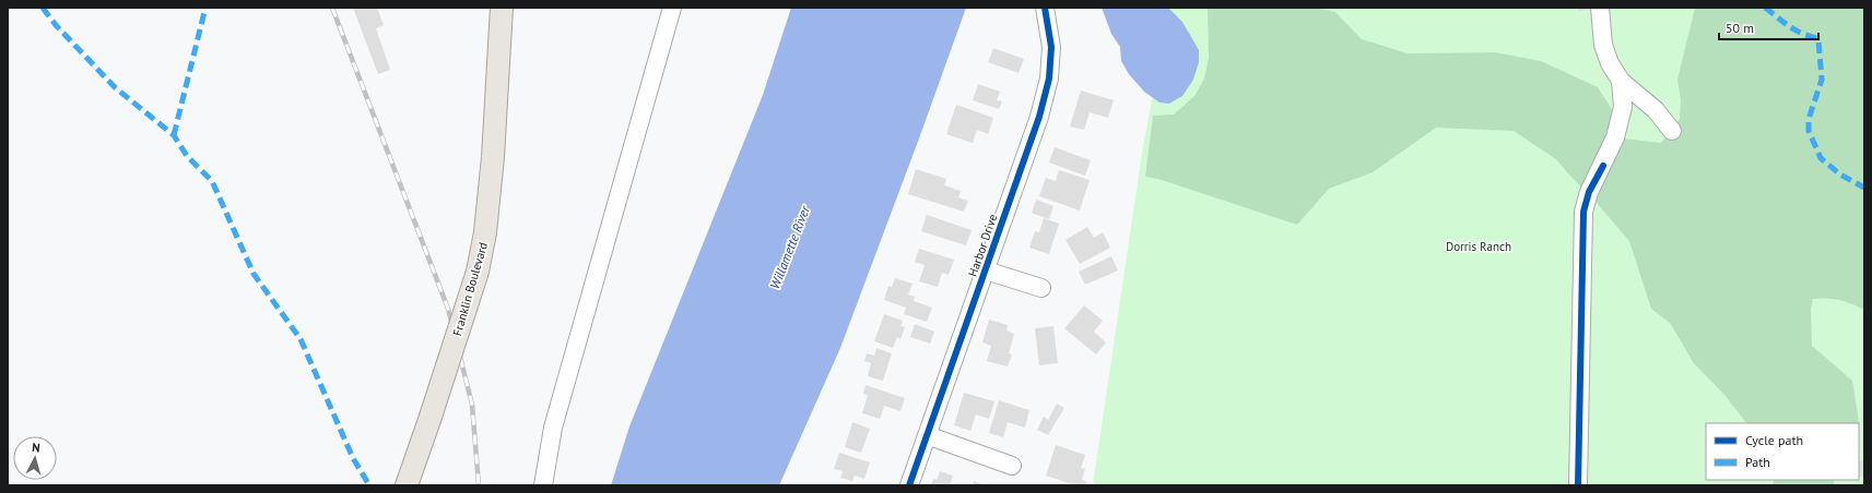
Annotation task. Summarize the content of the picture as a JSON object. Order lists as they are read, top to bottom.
{
  "streets": {
    "main road": ["Franklin Boulevard"],
    "street": ["Harbor Drive"]
  },
  "water": ["Willamette River"],
  "parks": ["Dorris Ranch"],
  "legend": ["Cycle path", "Path"],
  "scale_bar": "50 m",
  "north": "top"
}
